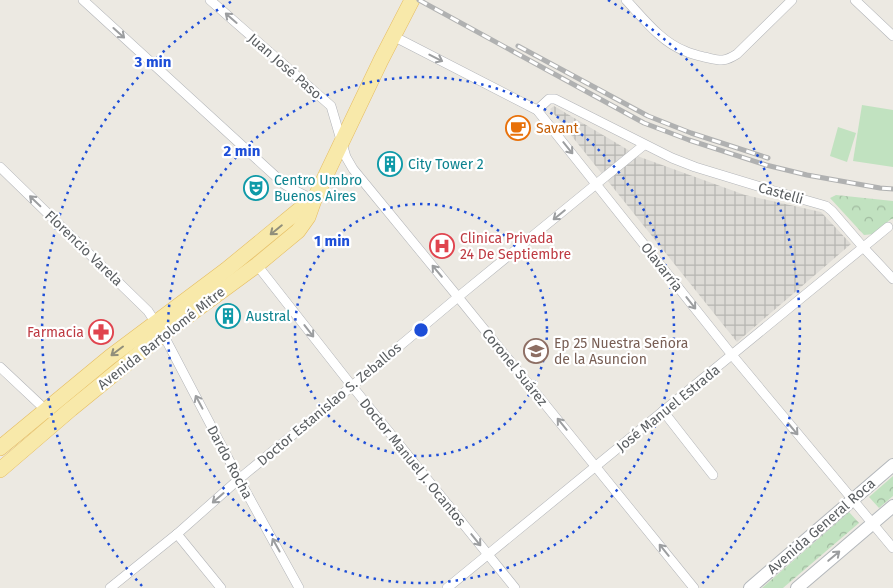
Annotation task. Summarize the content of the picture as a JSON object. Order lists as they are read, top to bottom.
{
  "streets": {
    "main road": ["Avenida Bartolomé Mitre", "Avenida General Roca"],
    "street": [
      "Juan José Paso",
      "Castelli",
      "Florencio Varela",
      "Olavarría",
      "Coronel Suárez",
      "Doctor Estanislao S. Zeballos",
      "José Manuel Estrada",
      "Dardo Rocha",
      "Doctor Manuel J. Ocantos"
    ]
  },
  "crossings": [
    ["Juan José Paso", "Avenida Bartolomé Mitre"],
    ["Juan José Paso", "Coronel Suárez"],
    ["Castelli", "Olavarría"],
    ["Castelli", "Doctor Estanislao S. Zeballos"],
    ["Castelli", "José Manuel Estrada"],
    ["Florencio Varela", "Avenida Bartolomé Mitre"],
    ["Florencio Varela", "Dardo Rocha"],
    ["Olavarría", "Avenida Bartolomé Mitre"],
    ["Olavarría", "Doctor Estanislao S. Zeballos"],
    ["Olavarría", "José Manuel Estrada"],
    ["Olavarría", "Avenida General Roca"],
    ["Avenida Bartolomé Mitre", "Coronel Suárez"],
    ["Avenida Bartolomé Mitre", "Dardo Rocha"],
    ["Avenida Bartolomé Mitre", "Doctor Manuel J. Ocantos"],
    ["Coronel Suárez", "Doctor Estanislao S. Zeballos"],
    ["Coronel Suárez", "José Manuel Estrada"],
    ["Doctor Estanislao S. Zeballos", "Dardo Rocha"],
    ["Doctor Estanislao S. Zeballos", "Doctor Manuel J. Ocantos"],
    ["José Manuel Estrada", "Doctor Manuel J. Ocantos"]
  ],
  "one_way": [
    "Juan José Paso",
    "Florencio Varela",
    "Olavarría",
    "Coronel Suárez",
    "Doctor Estanislao S. Zeballos",
    "Dardo Rocha",
    "Doctor Manuel J. Ocantos"
  ],
  "places": {
    "cafe": ["Savant"],
    "building": ["City Tower 2", "Austral"],
    "theatre": ["Centro Umbro Buenos Aires"],
    "hospital": ["Clinica Privada 24 De Septiembre"],
    "pharmacy": ["Farmacia"],
    "school or university": ["Ep 25 Nuestra Señora de la Asuncion"]
  },
  "rings": ["3 min", "2 min", "1 min"]
}
